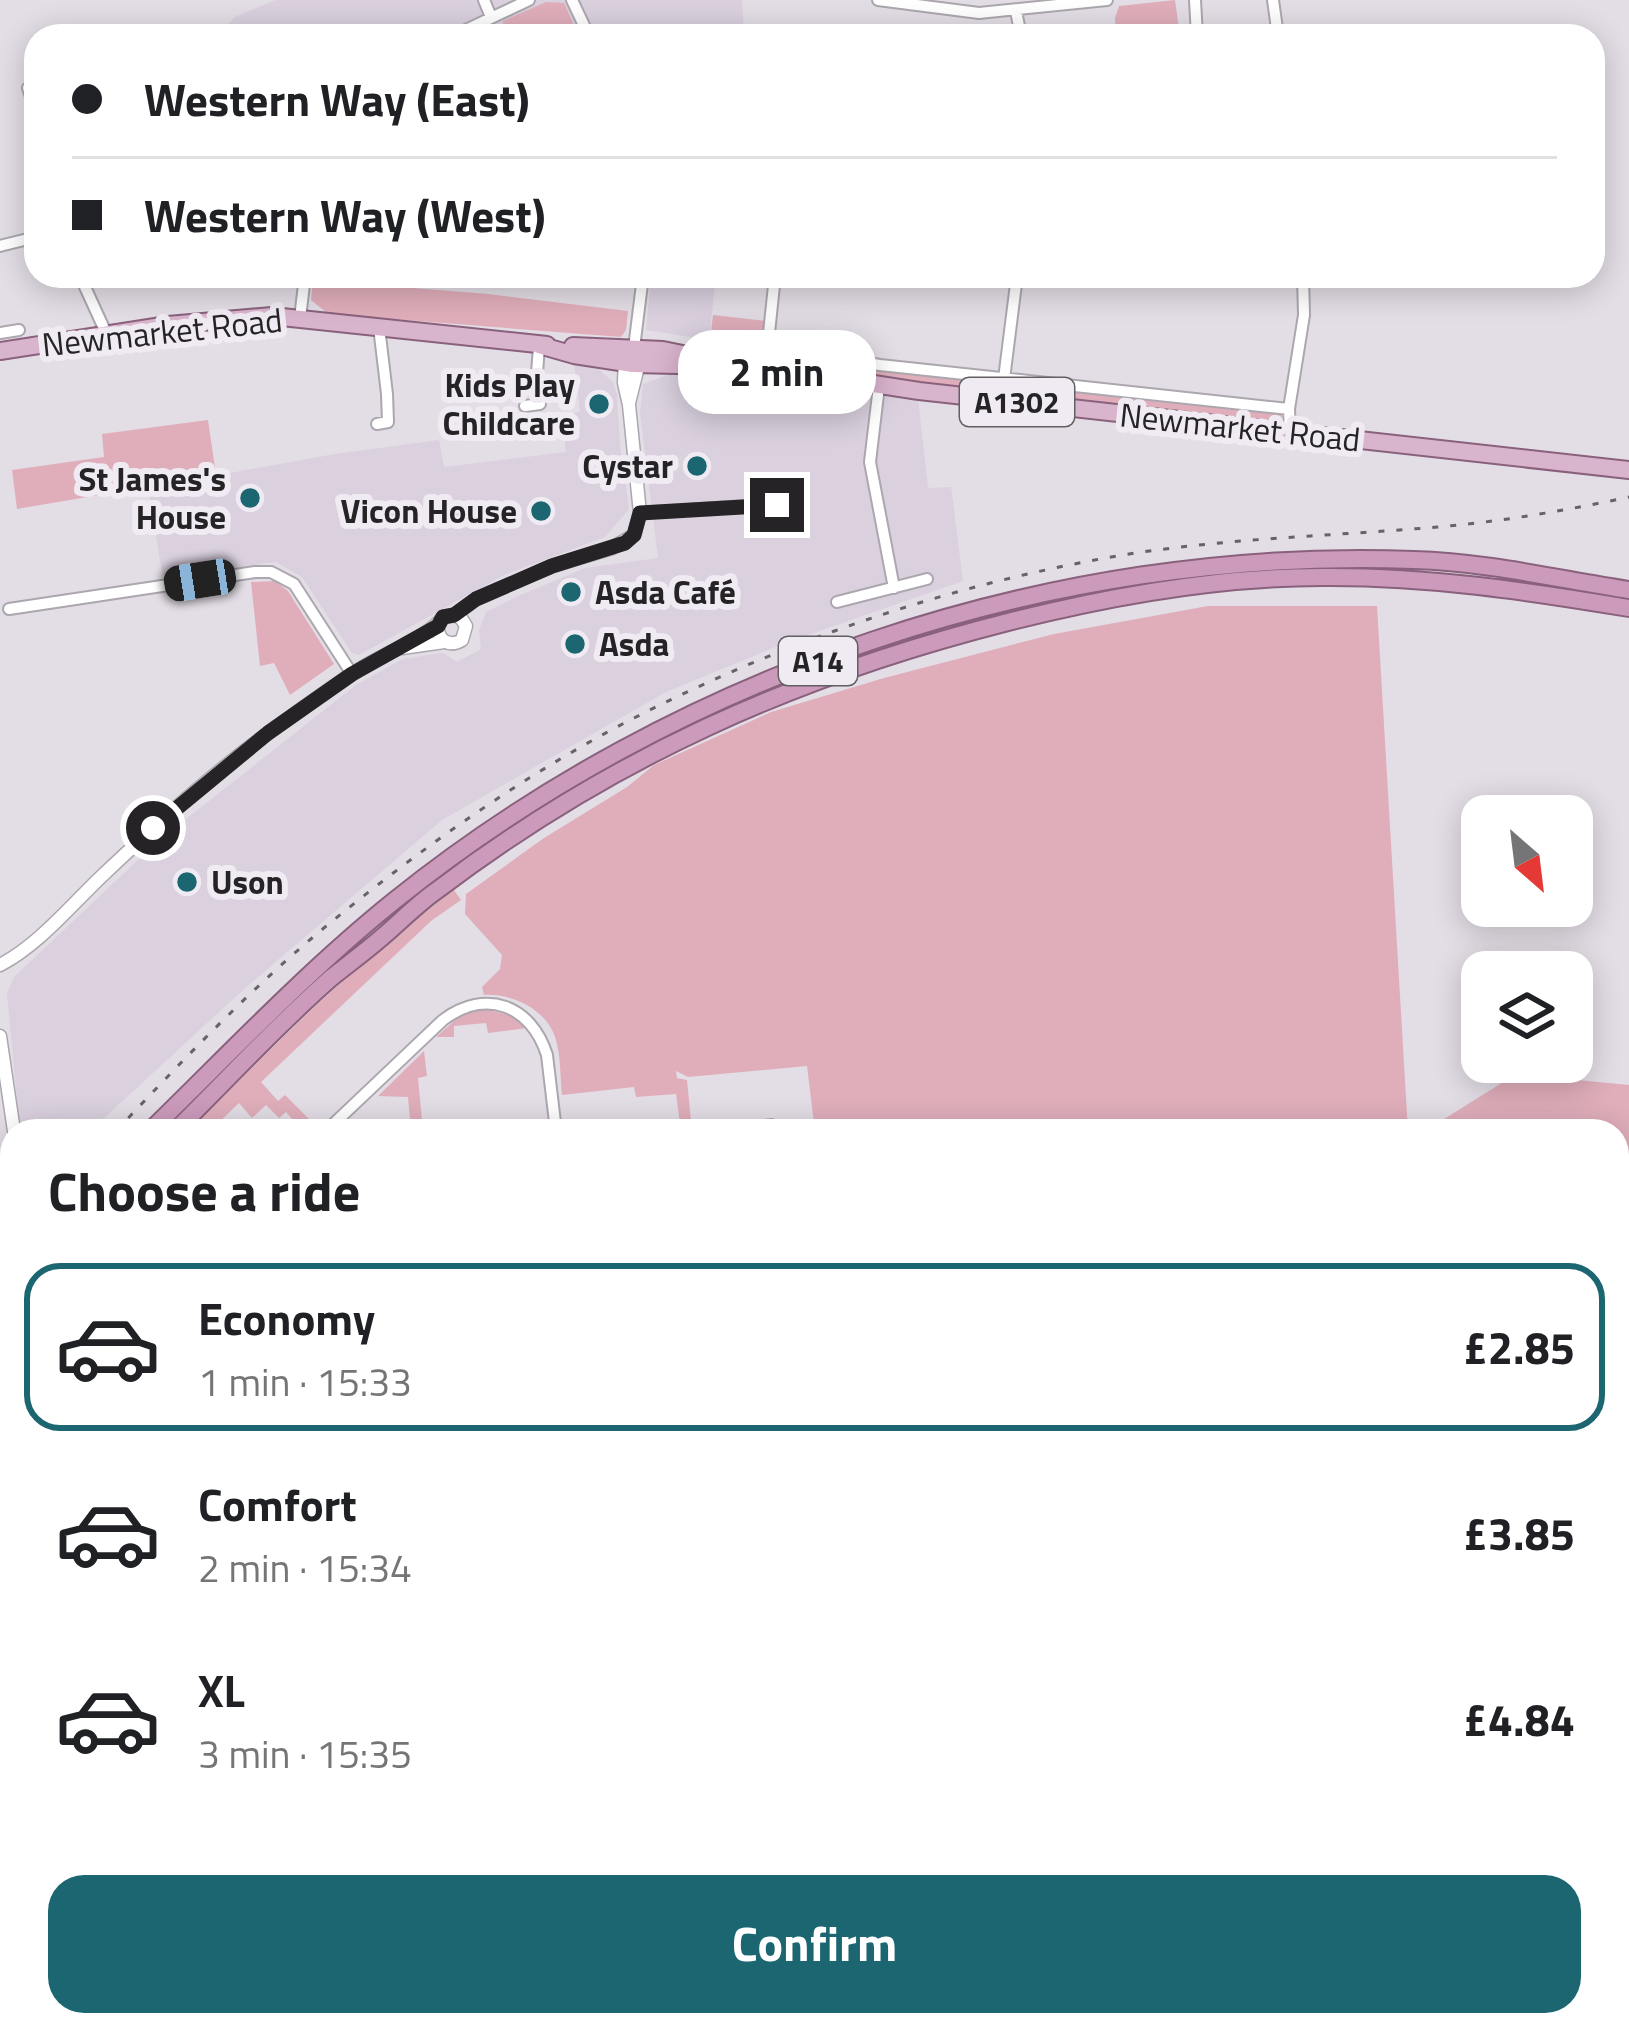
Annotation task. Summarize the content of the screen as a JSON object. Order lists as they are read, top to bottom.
{
  "streets": {
    "highway": ["A14"],
    "main road": ["Newmarket Road", "A1302"]
  },
  "places": [
    "Kids Play Childcare",
    "Cystar",
    "St James's House",
    "Vicon House",
    "Asda Café",
    "Asda",
    "Uson"
  ],
  "north": "bottom right",
  "page": {
    "banner": ["Western Way (East)", "Western Way (West)"],
    "bubble": "2 min",
    "heading": "Choose a ride",
    "list": [
      {
        "name": "Economy",
        "note": "1 min · 15:33",
        "value": "£2.85"
      },
      {
        "name": "Comfort",
        "note": "2 min · 15:34",
        "value": "£3.85"
      },
      {
        "name": "XL",
        "note": "3 min · 15:35",
        "value": "£4.84"
      }
    ],
    "buttons": "Confirm"
  }
}
